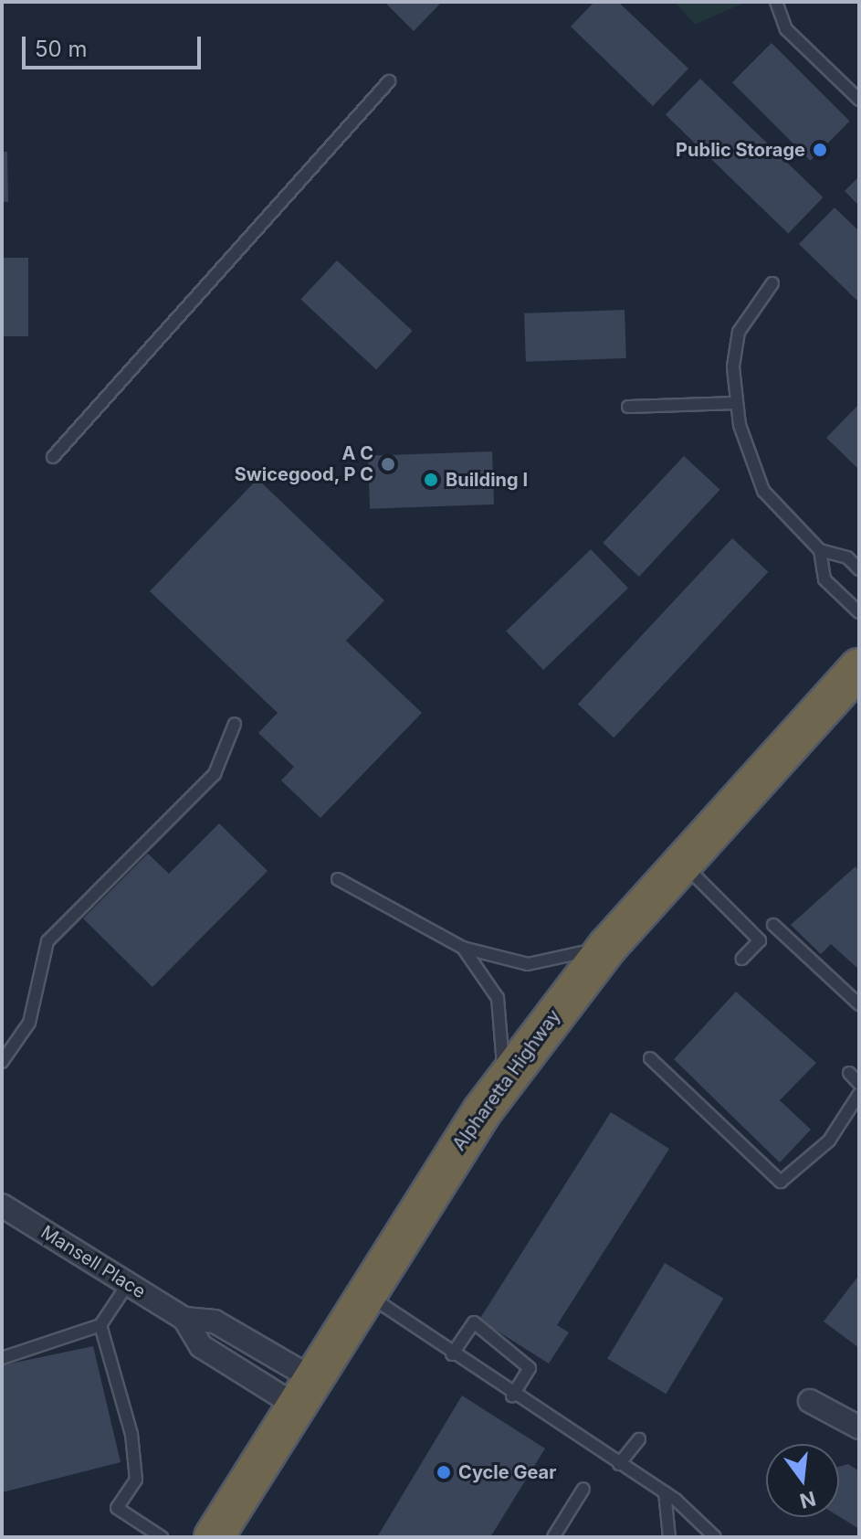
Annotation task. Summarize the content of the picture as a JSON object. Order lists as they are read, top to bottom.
{
  "streets": {
    "highway": ["Alpharetta Highway"],
    "street": ["Mansell Place"]
  },
  "crossings": [
    ["Alpharetta Highway", "Mansell Place"]
  ],
  "places": [
    "Public Storage",
    "A C Swicegood, P C",
    "Building I",
    "Cycle Gear"
  ],
  "scale_bar": "50 m",
  "north": "bottom"
}
